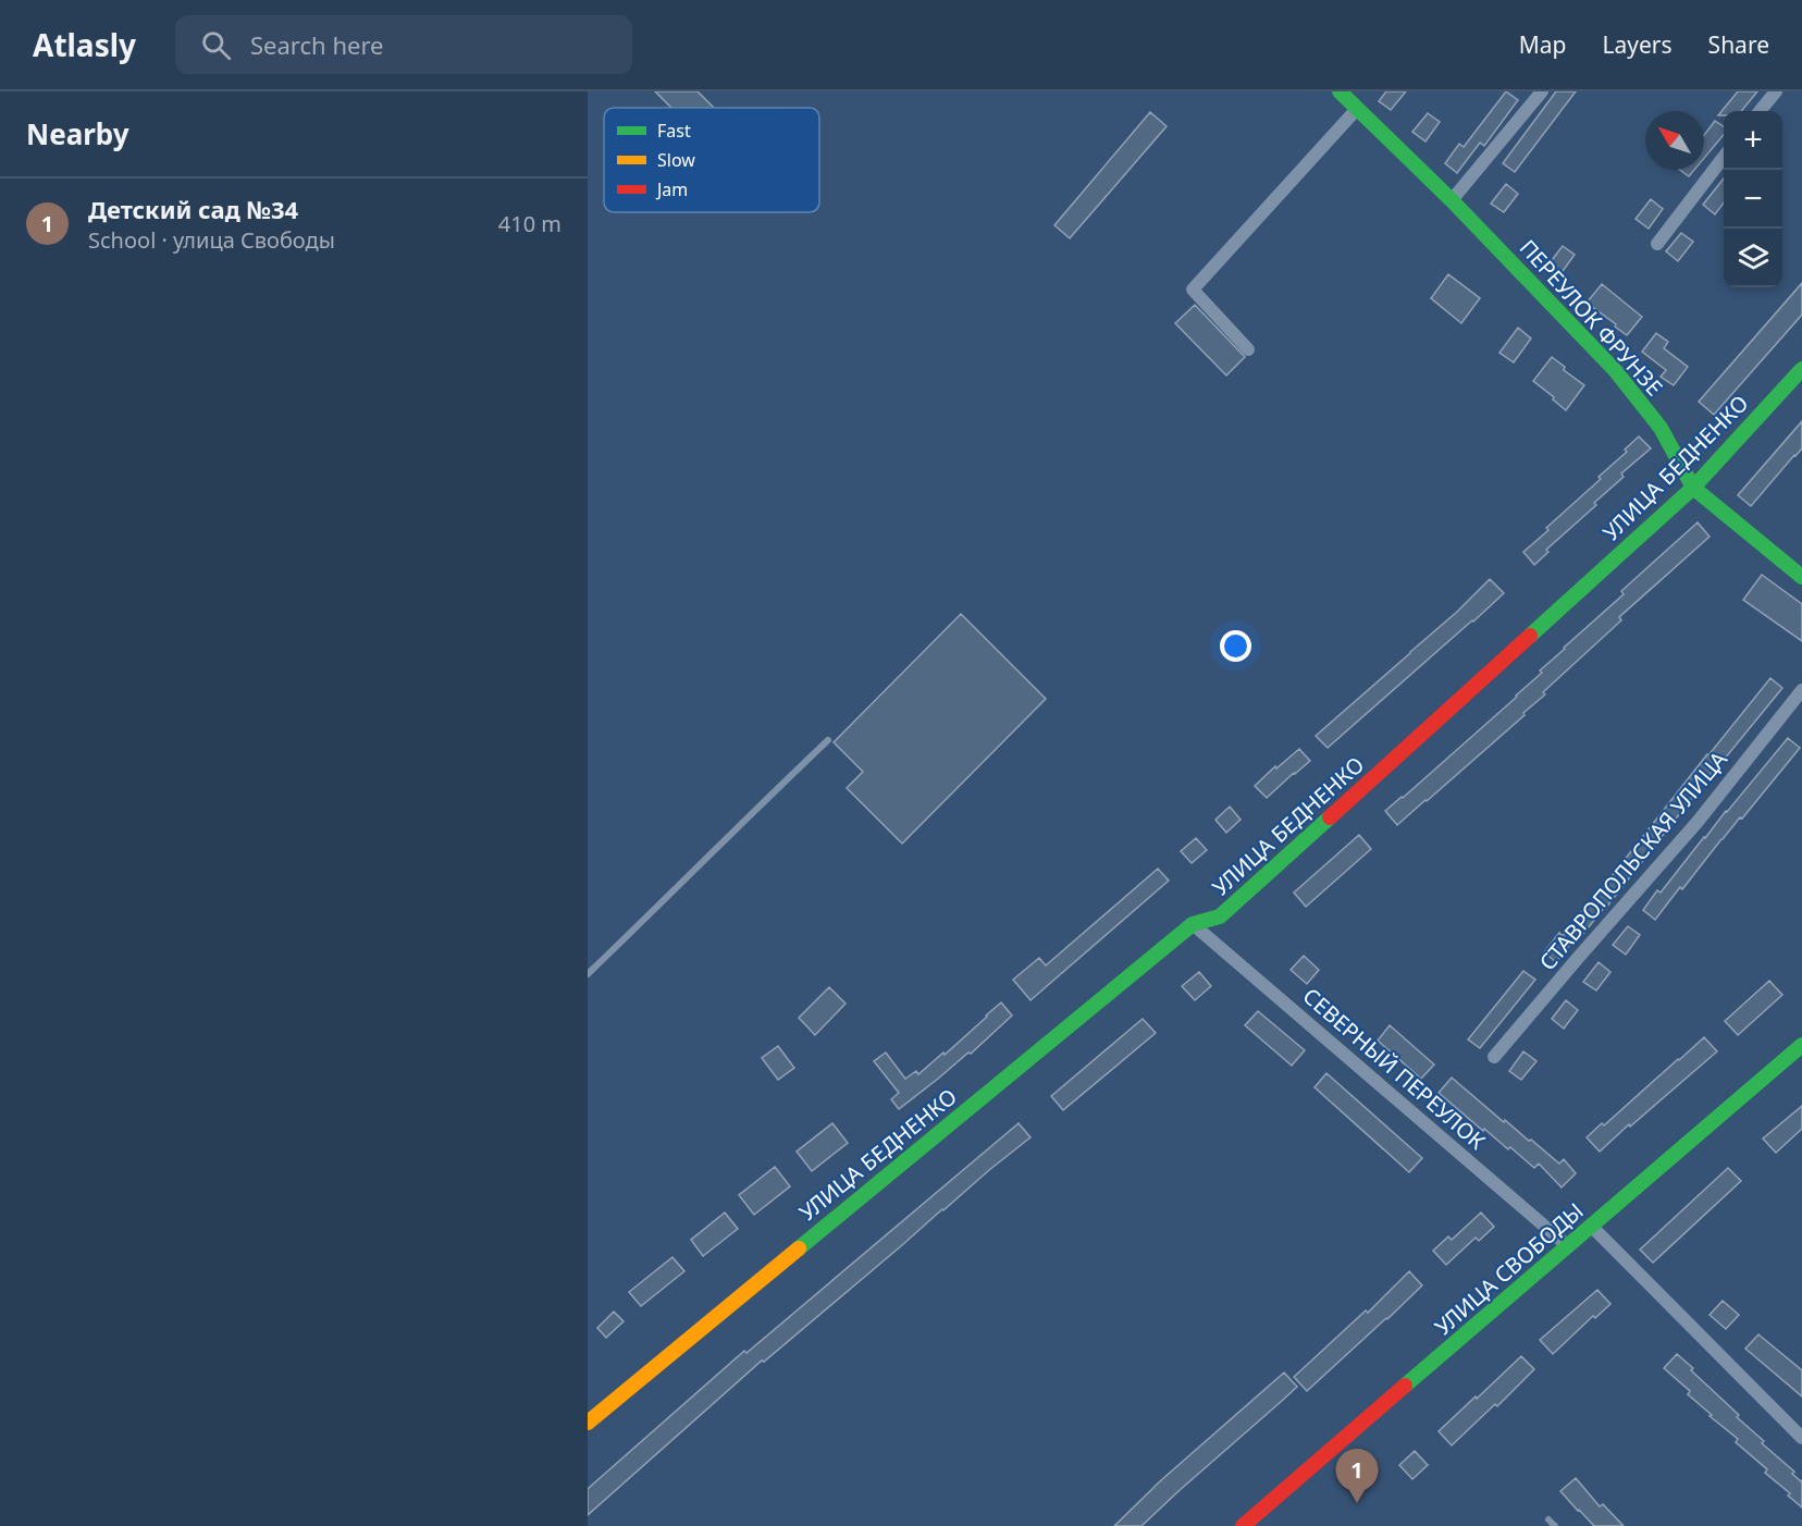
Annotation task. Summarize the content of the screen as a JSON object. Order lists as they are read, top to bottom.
{
  "streets": {
    "street": [
      "ПЕРЕУЛОК ФРУНЗЕ",
      "УЛИЦА БЕДНЕНКО",
      "СТАВРОПОЛЬСКАЯ УЛИЦА",
      "СЕВЕРНЫЙ ПЕРЕУЛОК",
      "УЛИЦА СВОБОДЫ"
    ]
  },
  "crossings": [
    ["ПЕРЕУЛОК ФРУНЗЕ", "УЛИЦА БЕДНЕНКО"],
    ["УЛИЦА БЕДНЕНКО", "СЕВЕРНЫЙ ПЕРЕУЛОК"],
    ["СЕВЕРНЫЙ ПЕРЕУЛОК", "УЛИЦА СВОБОДЫ"]
  ],
  "legend": ["Fast", "Slow", "Jam"],
  "north": "top left",
  "page": {
    "header": "Atlasly",
    "search": "Search here",
    "nav": ["Map", "Layers", "Share"],
    "heading": "Nearby",
    "map_buttons": ["+", "−"],
    "list": [
      {
        "mark": "1",
        "name": "Детский сад №34",
        "note": "School · улица Свободы",
        "value": "410 m"
      }
    ],
    "pins": "1"
  }
}
